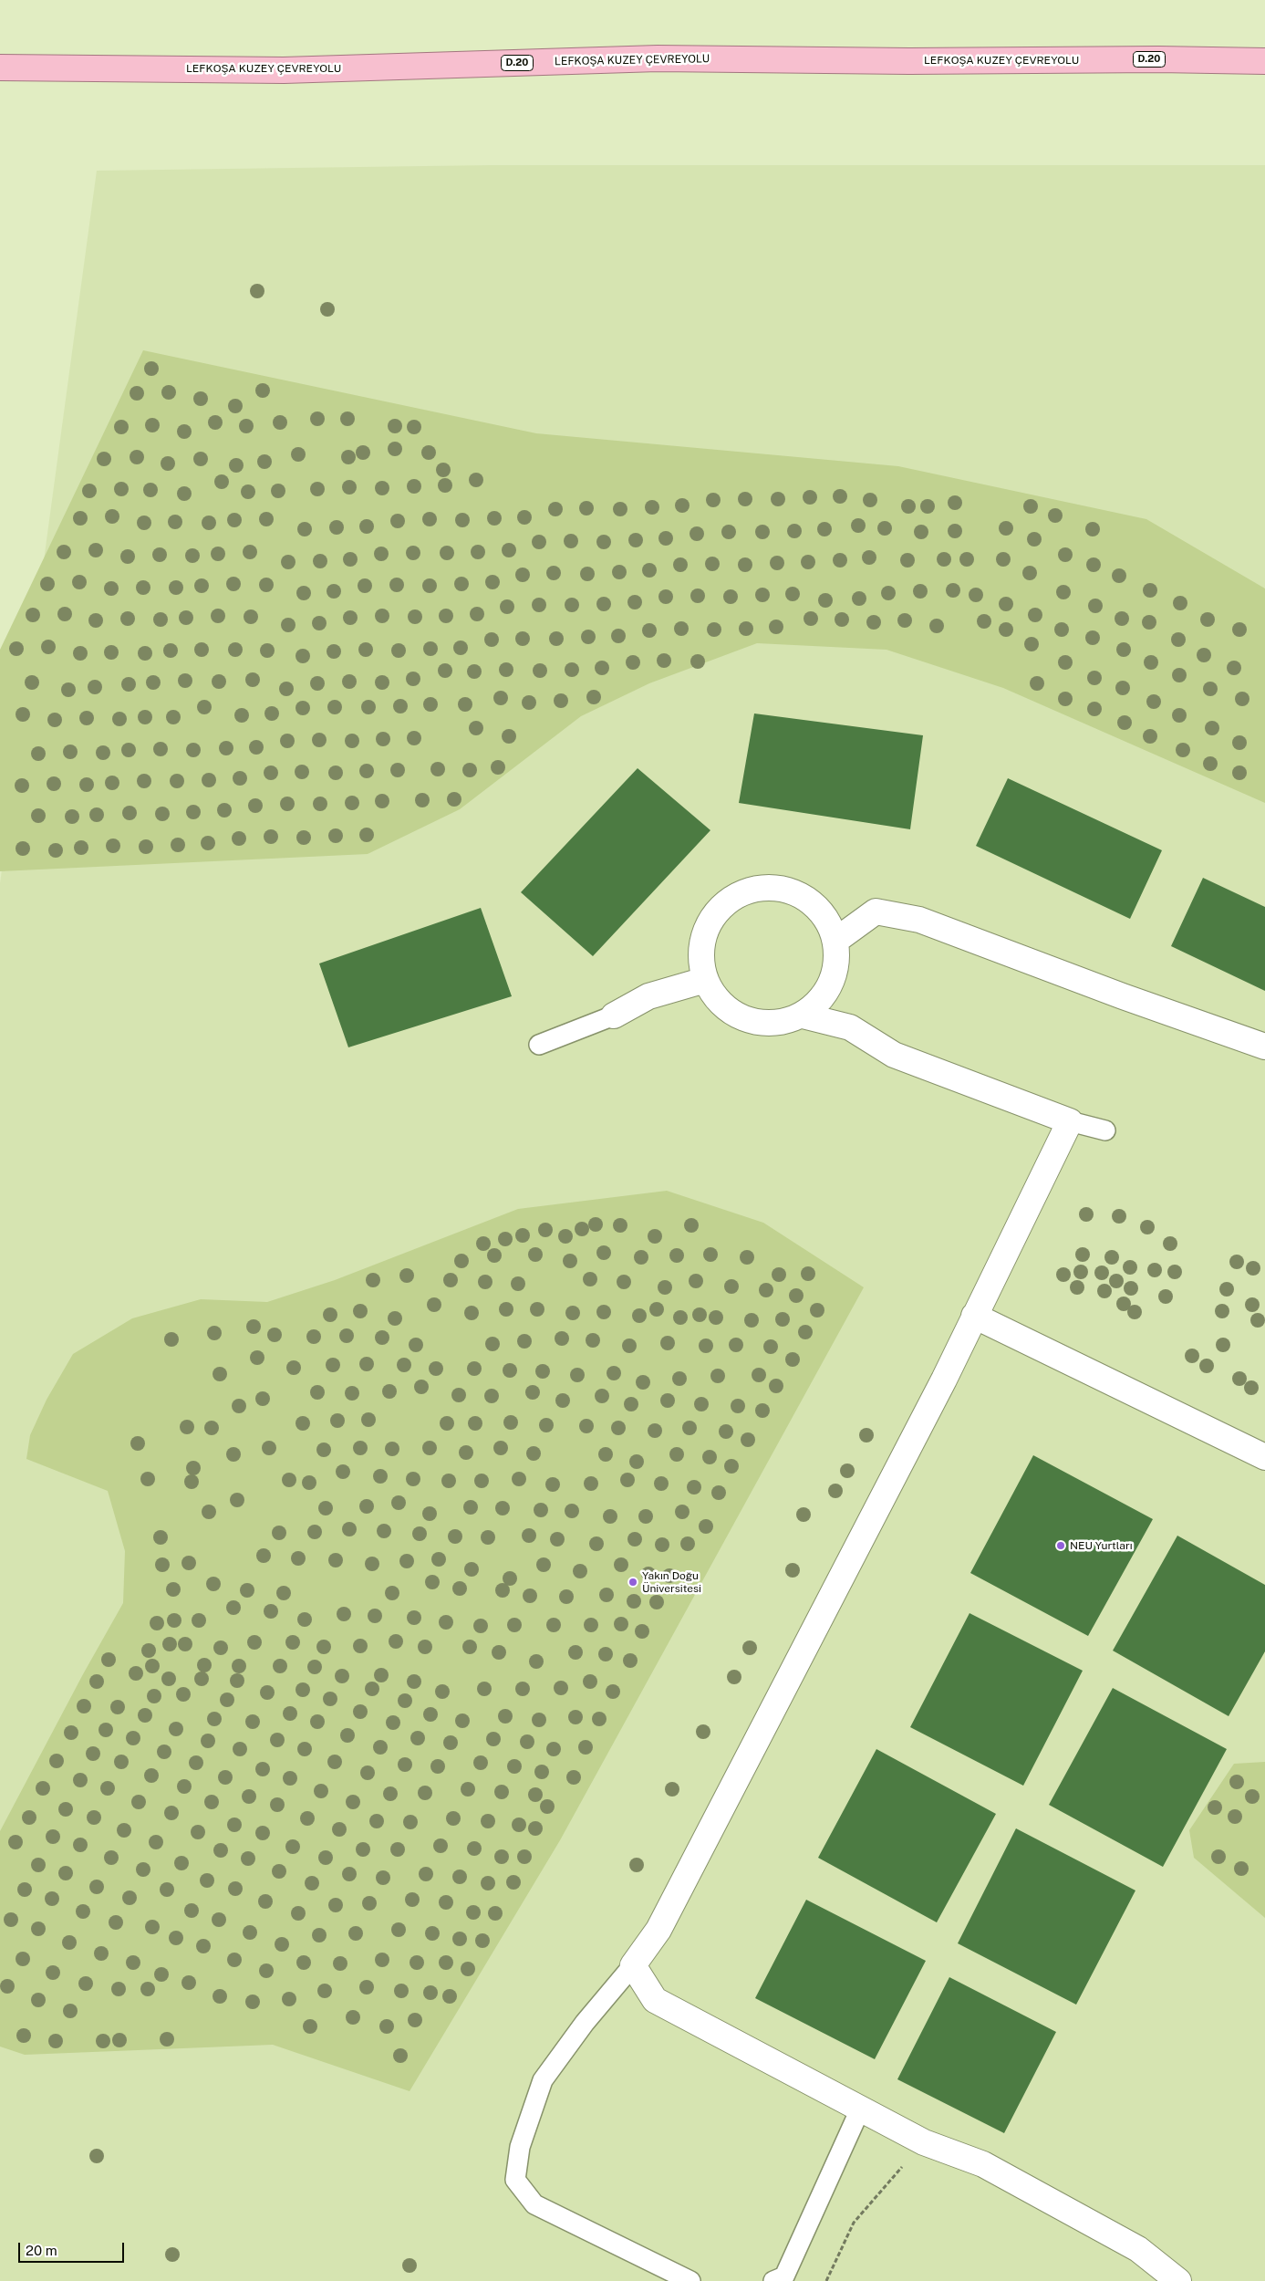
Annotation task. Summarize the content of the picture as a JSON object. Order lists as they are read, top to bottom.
{
  "streets": {
    "highway": ["D.20", "LEFKOŞA KUZEY ÇEVREYOLU"]
  },
  "places": ["NEU Yurtları", "Yakın Doğu Üniversitesi"],
  "scale_bar": "20 m"
}
